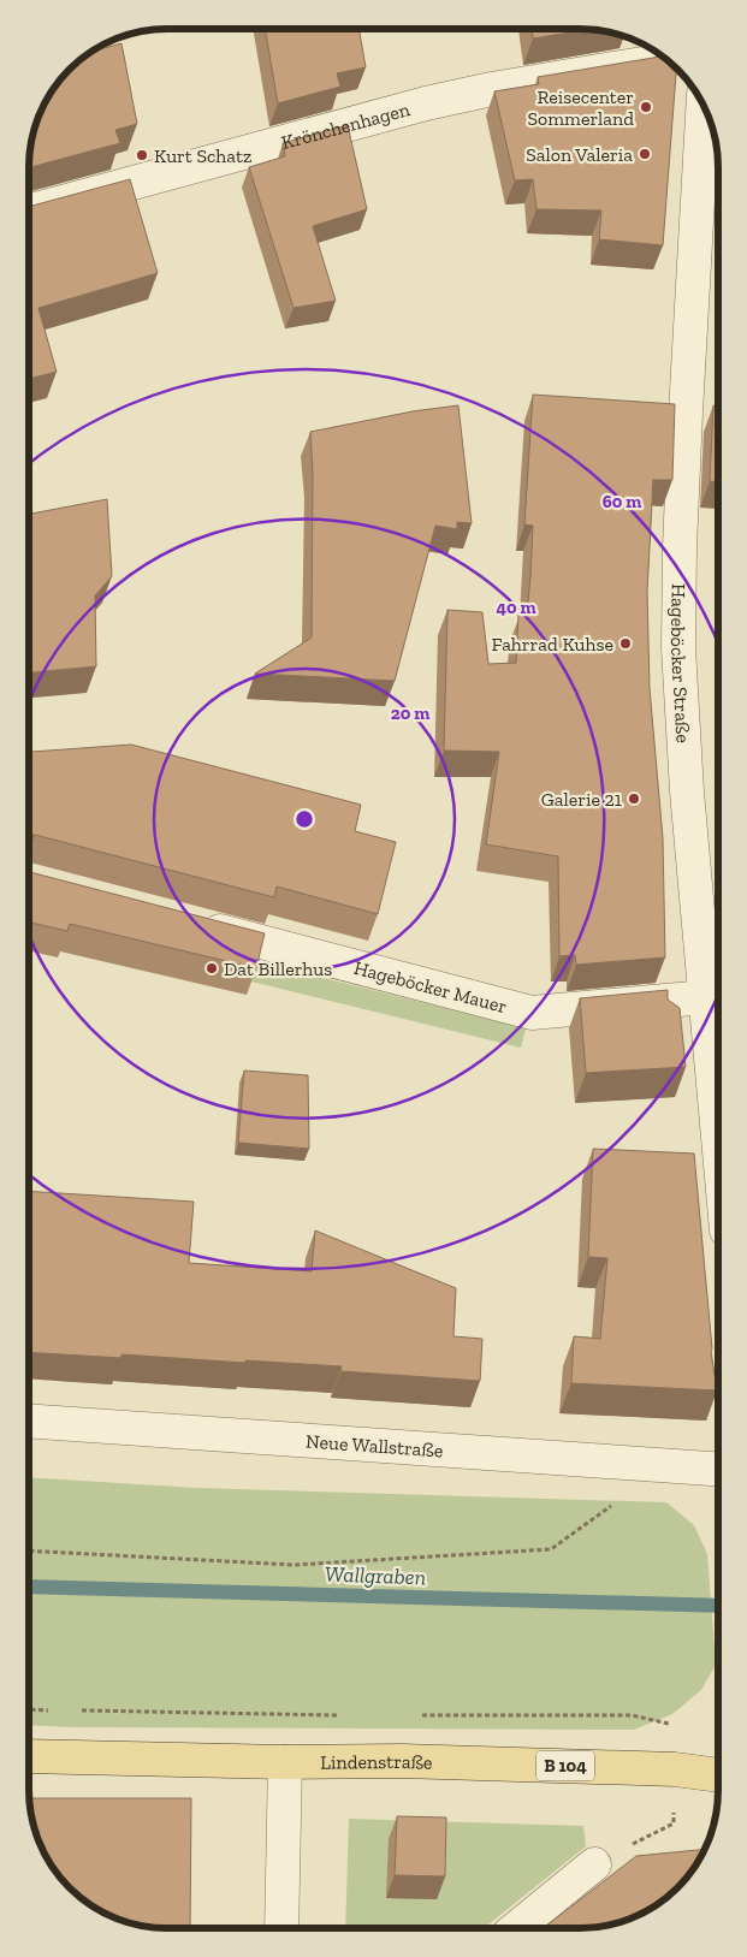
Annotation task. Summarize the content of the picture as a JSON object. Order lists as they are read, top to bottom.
{
  "streets": {
    "main road": ["Lindenstraße", "B 104"],
    "street": [
      "Krönchenhagen",
      "Hageböcker Straße",
      "Hageböcker Mauer",
      "Neue Wallstraße"
    ]
  },
  "crossings": [
    ["Hageböcker Straße", "Hageböcker Mauer"]
  ],
  "water": ["Wallgraben"],
  "places": [
    "Reisecenter Sommerland",
    "Salon Valeria",
    "Kurt Schatz",
    "Fahrrad Kuhse",
    "Galerie 21",
    "Dat Billerhus"
  ],
  "rings": ["60 m", "40 m", "20 m"]
}
